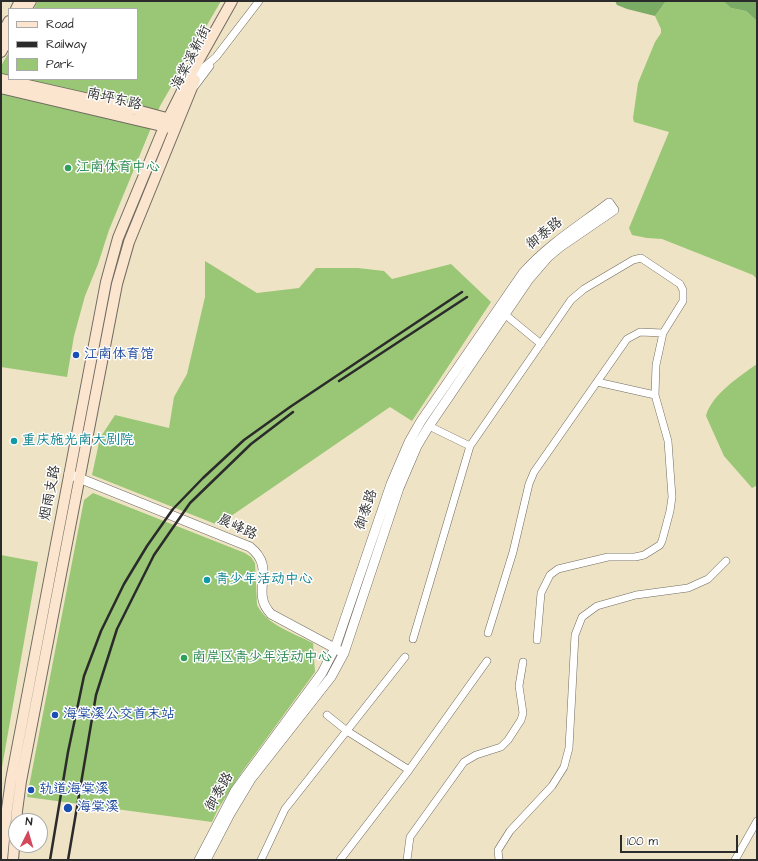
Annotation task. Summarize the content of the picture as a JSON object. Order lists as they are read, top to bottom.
{
  "streets": {
    "main road": ["海棠溪新街", "南坪东路", "烟雨支路"],
    "street": ["御泰路", "晨峰路"]
  },
  "crossings": [
    ["海棠溪新街", "南坪东路"],
    ["海棠溪新街", "烟雨支路"],
    ["南坪东路", "烟雨支路"],
    ["御泰路", "晨峰路"],
    ["烟雨支路", "晨峰路"]
  ],
  "places": [
    "江南体育中心",
    "江南体育馆",
    "重庆施光南大剧院",
    "青少年活动中心",
    "南岸区青少年活动中心",
    "海棠溪公交首末站",
    "轨道海棠溪",
    "海棠溪"
  ],
  "legend": ["Road", "Railway", "Park"],
  "scale_bar": "100 m",
  "north": "top"
}
